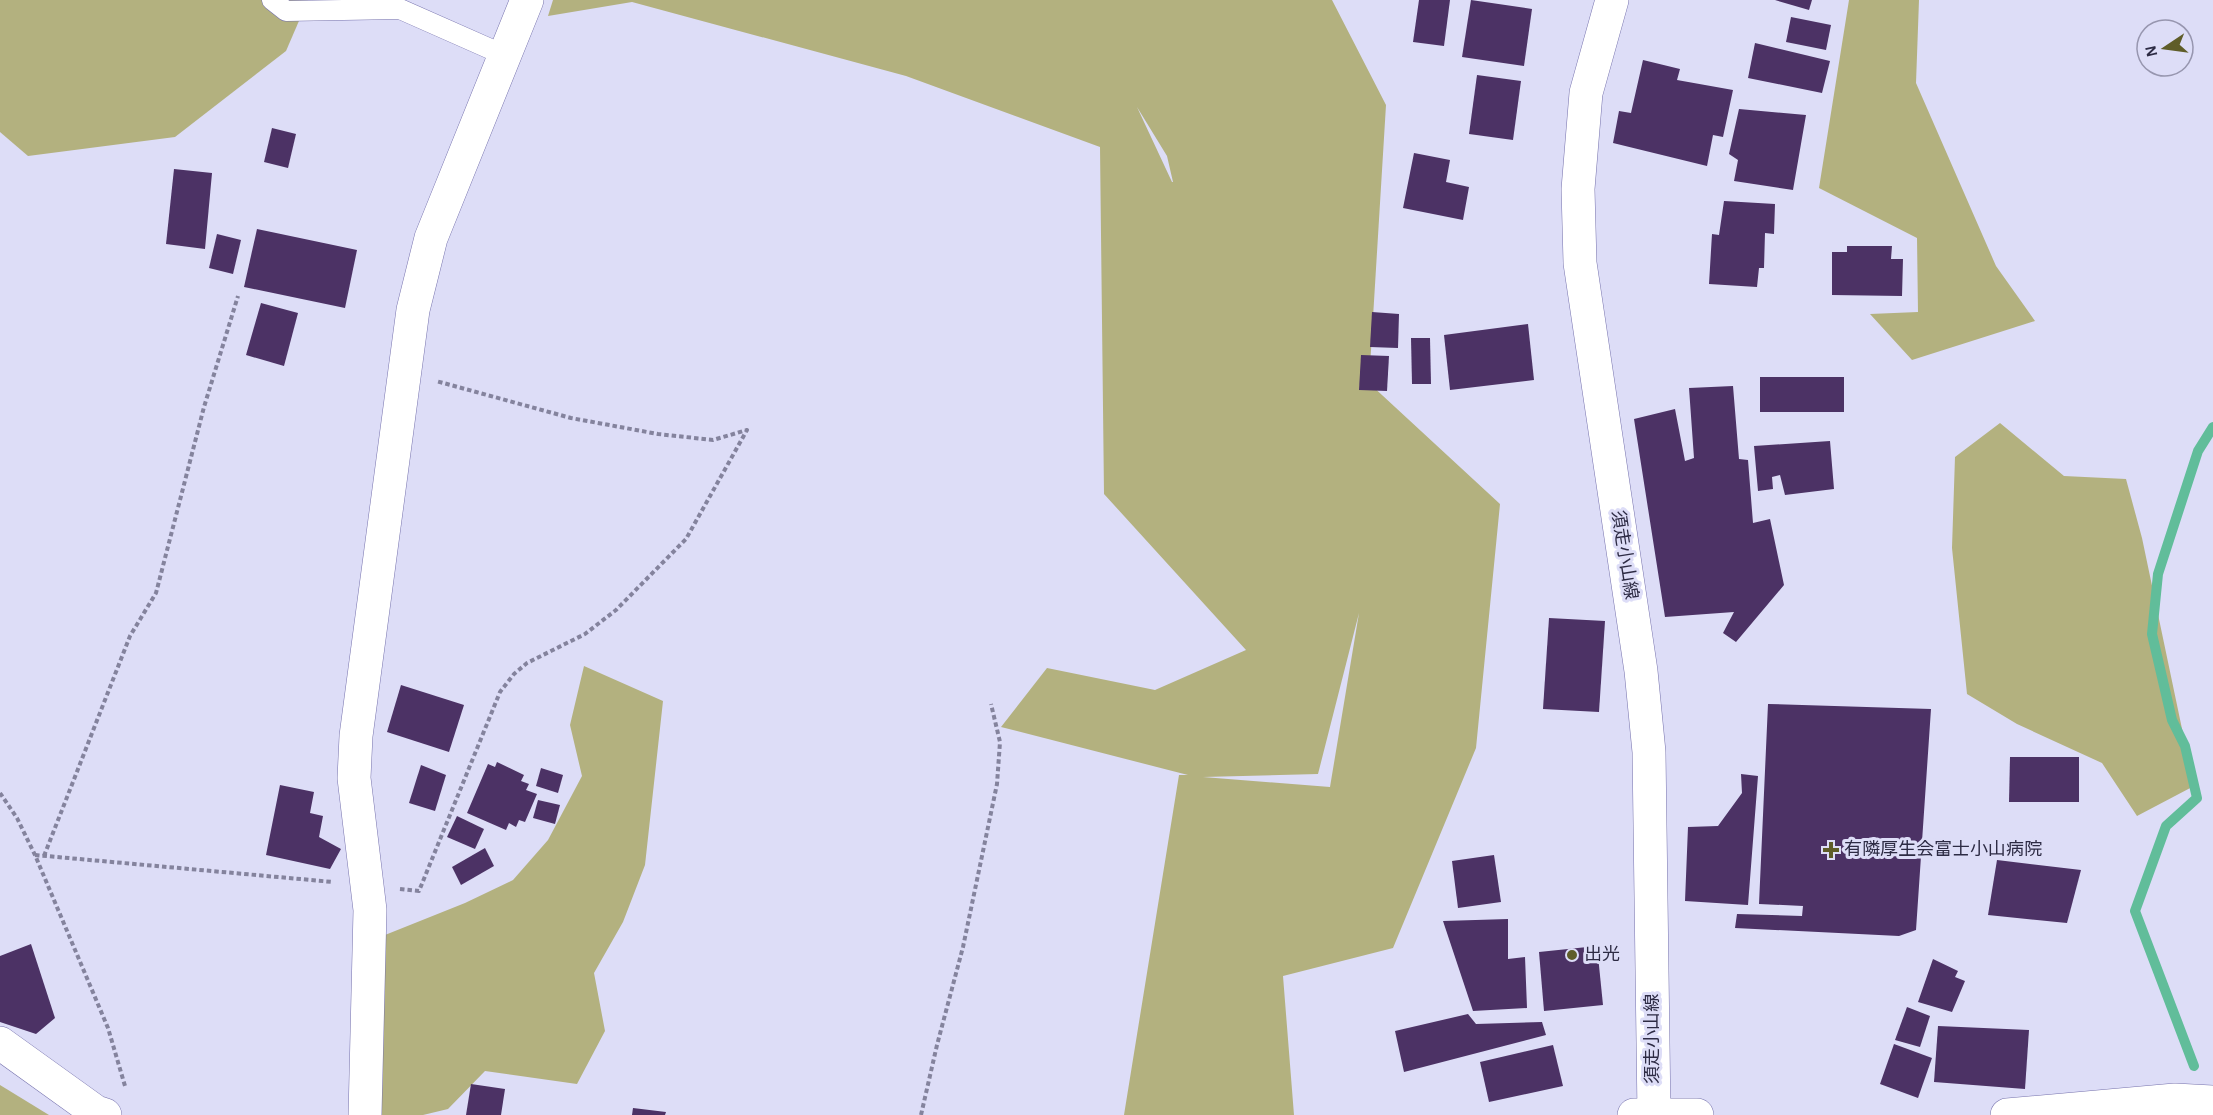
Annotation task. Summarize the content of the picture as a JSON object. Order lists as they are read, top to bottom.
{
  "streets": {
    "street": ["須走小山線"]
  },
  "places": {
    "health": ["有隣厚生会富士小山病院"],
    "other": ["出光"]
  },
  "north": "left"
}
